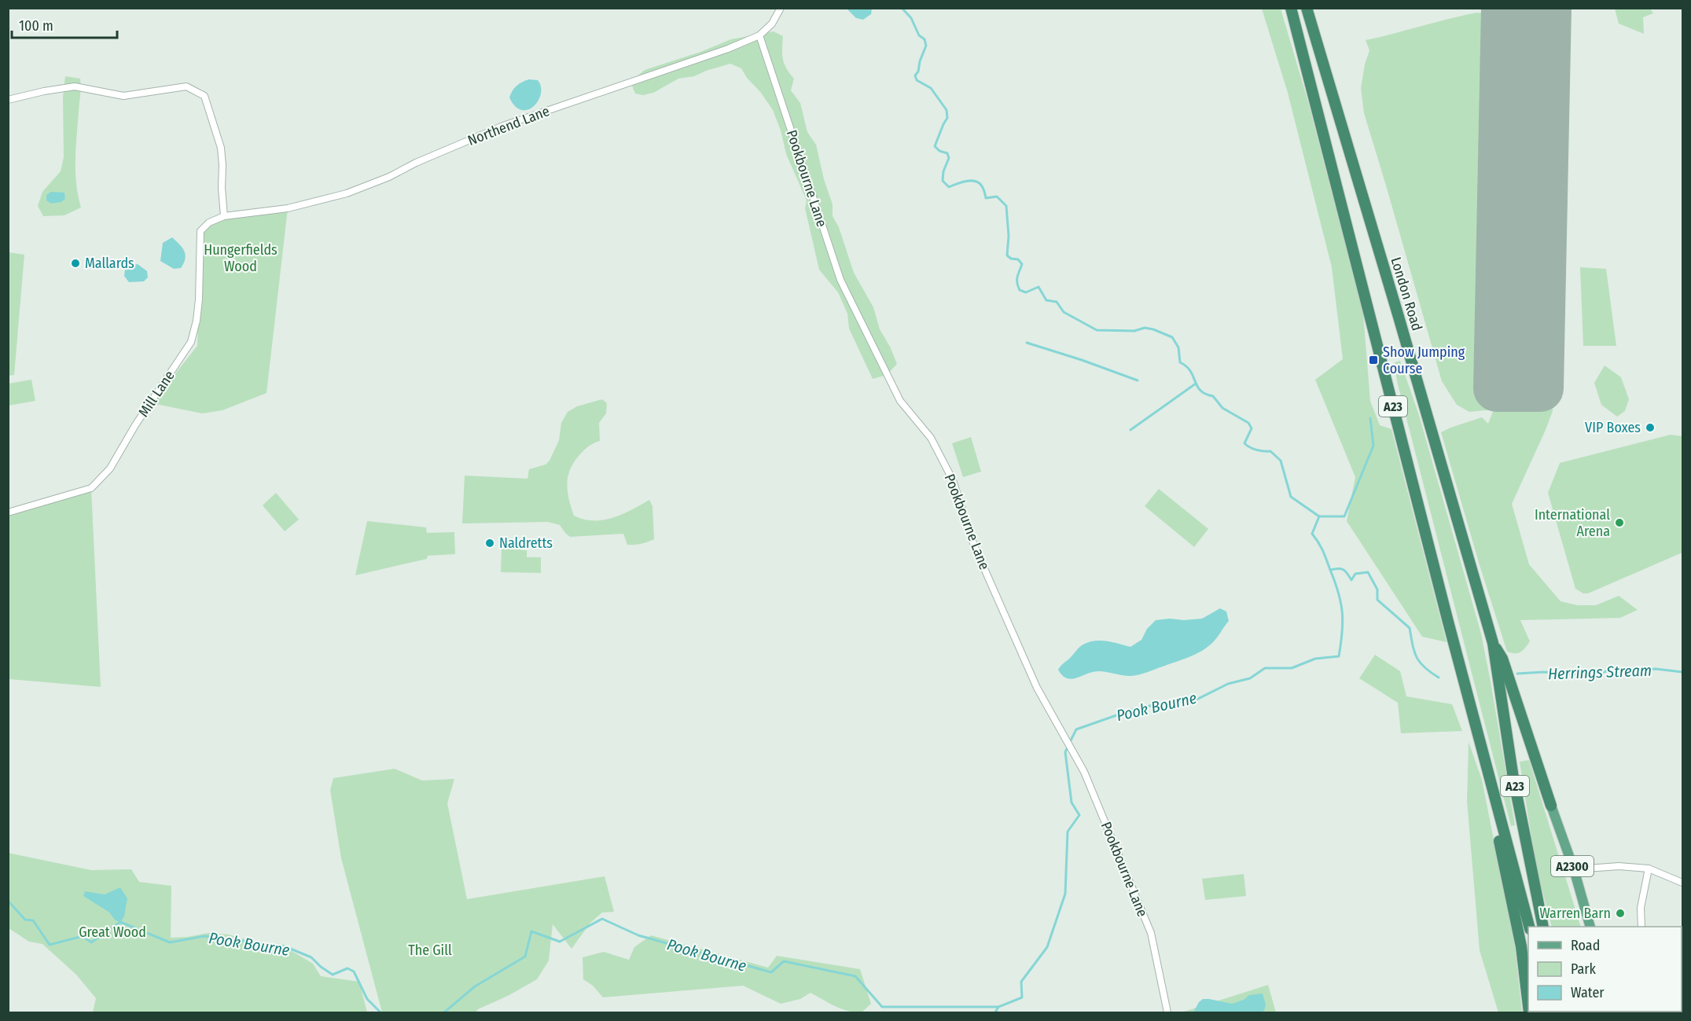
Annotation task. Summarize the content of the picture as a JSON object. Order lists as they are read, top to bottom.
{
  "streets": {
    "highway": ["London Road", "A23"],
    "main road": ["A2300"],
    "street": ["Northend Lane", "Pookbourne Lane", "Mill Lane"]
  },
  "crossings": [
    ["Northend Lane", "Pookbourne Lane"],
    ["Northend Lane", "Mill Lane"],
    ["London Road", "A23"]
  ],
  "water": ["Herrings Stream", "Pook Bourne"],
  "parks": ["Hungerfields Wood", "Great Wood", "The Gill"],
  "places": {
    "other": [
      "Mallards",
      "VIP Boxes",
      "International Arena",
      "Naldretts",
      "Warren Barn"
    ],
    "transit": ["Show Jumping Course"]
  },
  "legend": ["Road", "Park", "Water"],
  "scale_bar": "100 m"
}
